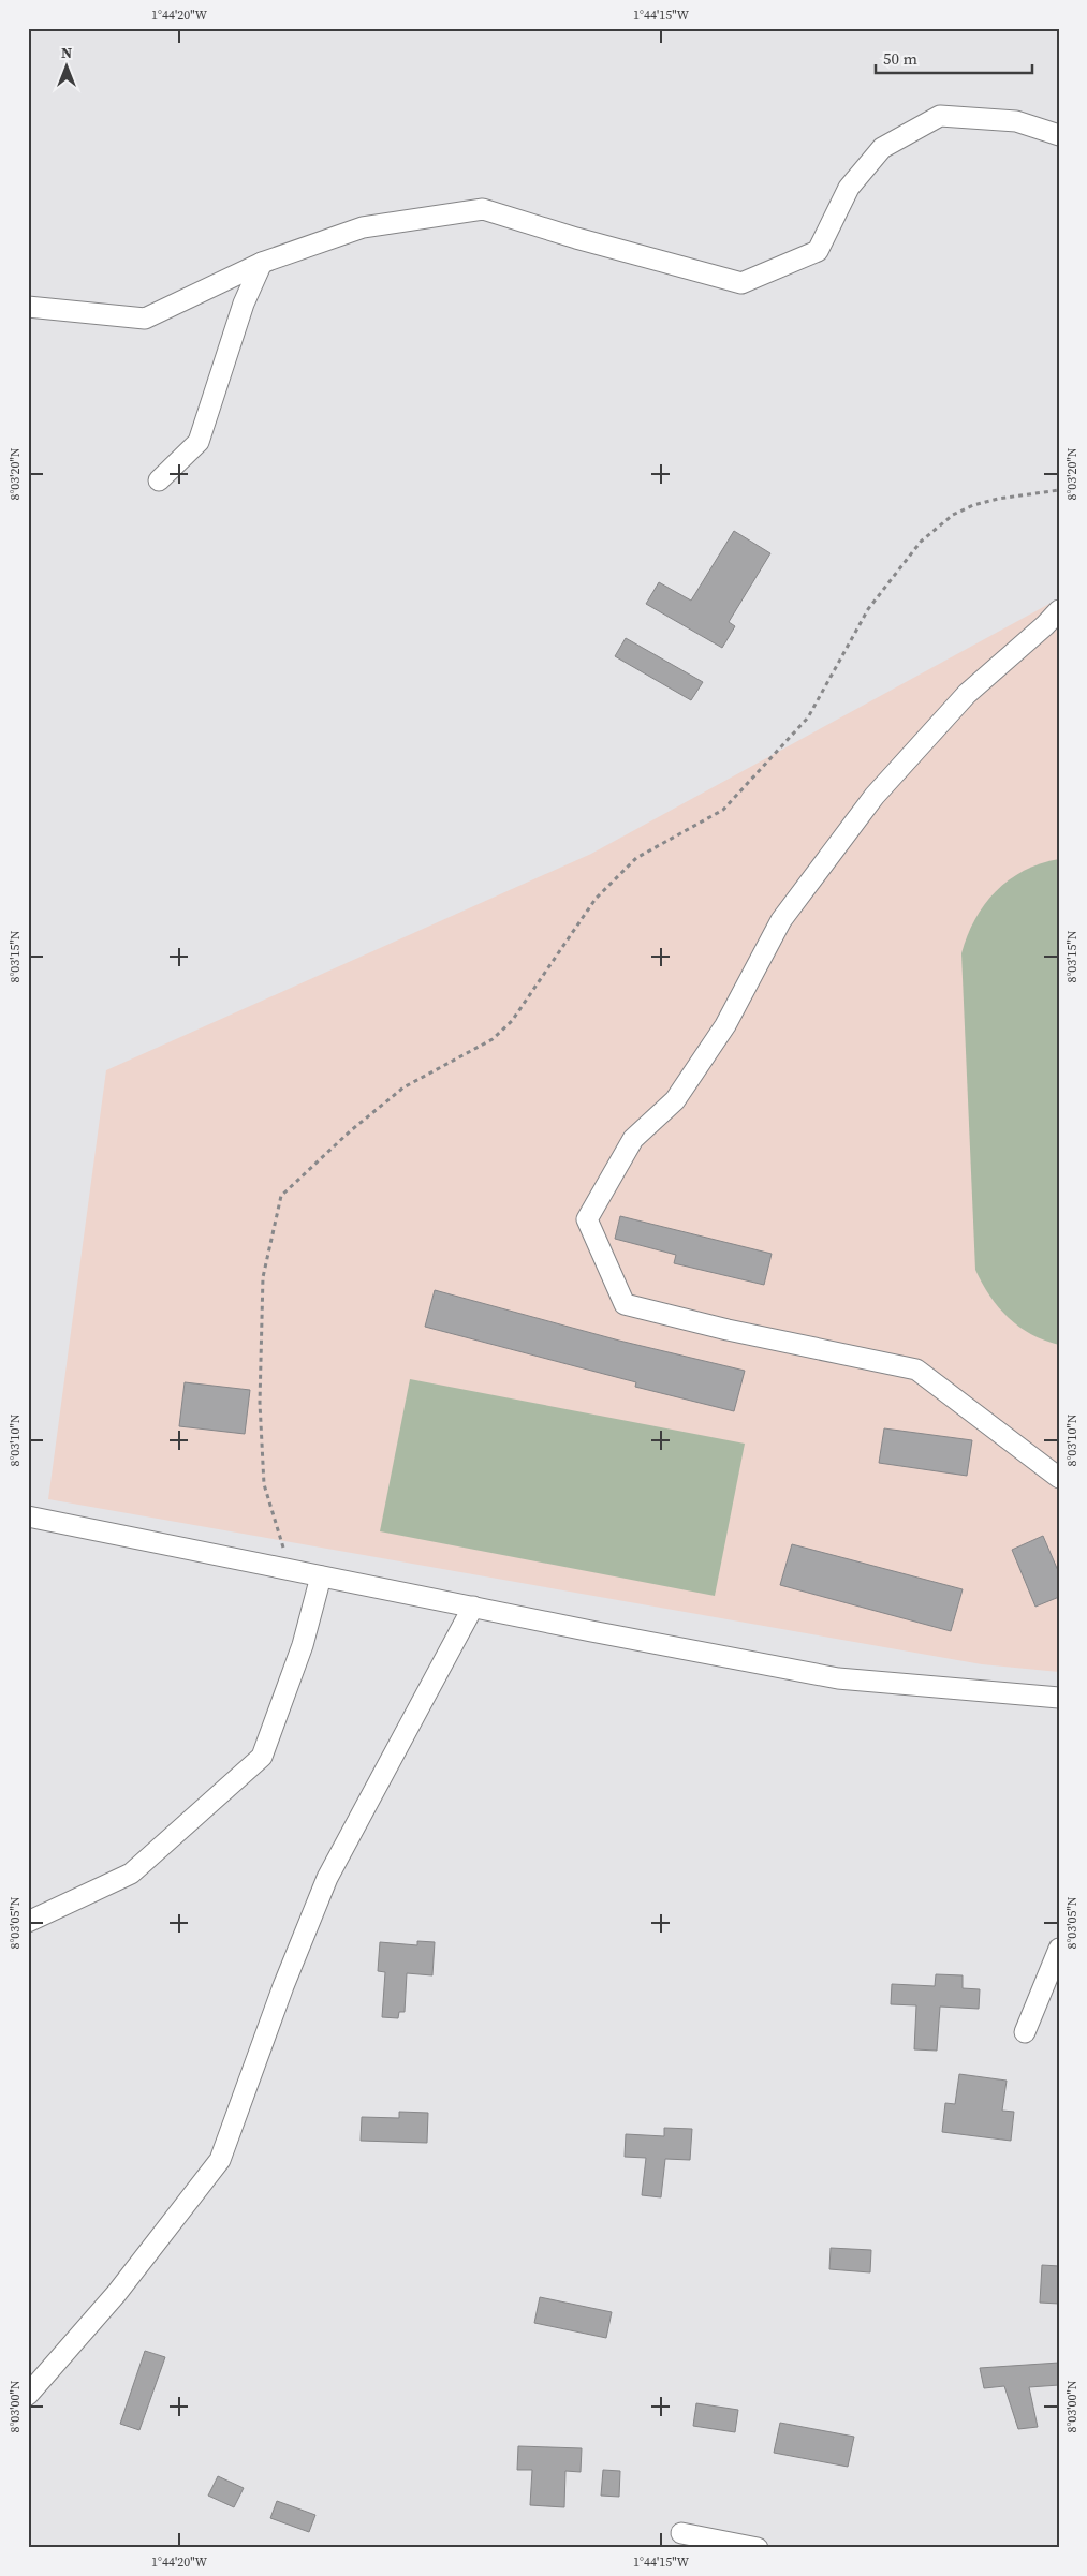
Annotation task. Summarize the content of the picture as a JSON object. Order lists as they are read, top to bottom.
{
  "scale_bar": "50 m",
  "north": "top",
  "coordinates": [
    "1°44'20\"W",
    "1°44'15\"W",
    "8°03'20\"N",
    "8°03'15\"N",
    "8°03'10\"N",
    "8°03'05\"N",
    "8°03'00\"N"
  ]
}
